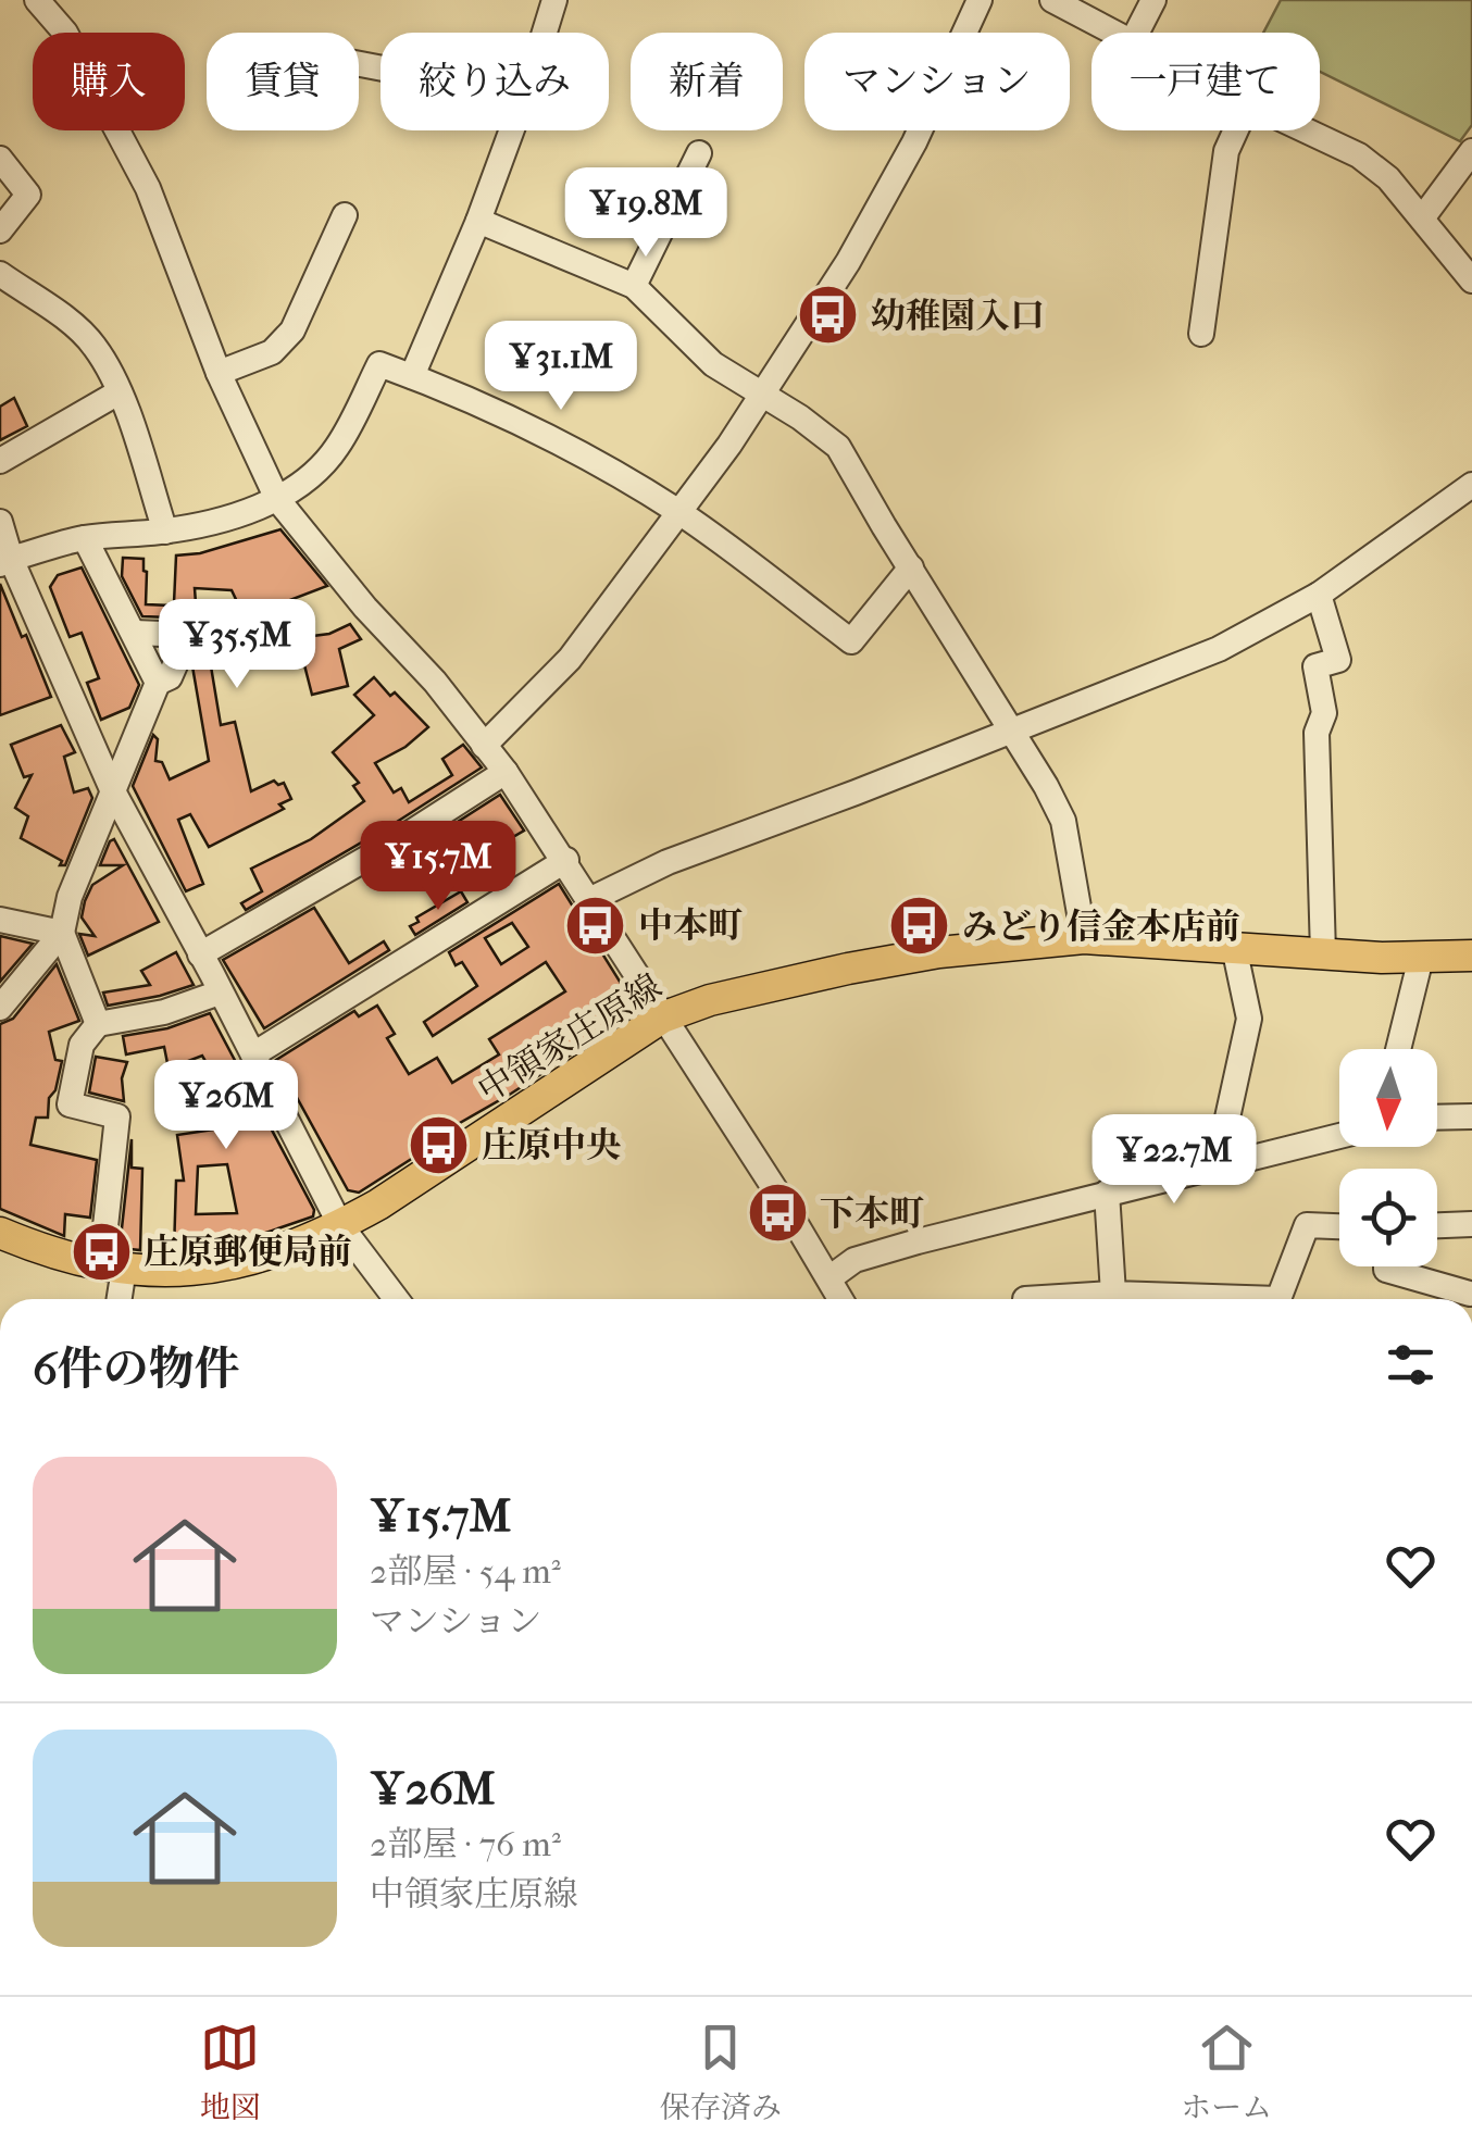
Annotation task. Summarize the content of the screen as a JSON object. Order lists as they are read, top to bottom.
{
  "streets": {
    "main road": ["中領家庄原線"]
  },
  "places": {
    "bus stop": [
      "幼稚園入口",
      "中本町",
      "みどり信金本店前",
      "庄原中央",
      "下本町",
      "庄原郵便局前"
    ]
  },
  "north": "bottom",
  "page": {
    "chip": [
      "購入",
      "賃貸",
      "絞り込み",
      "新着",
      "マンション",
      "一戸建て"
    ],
    "price": [
      "¥19.8M",
      "¥31.1M",
      "¥35.5M",
      "¥15.7M",
      "¥26M",
      "¥22.7M"
    ],
    "heading": "6件の物件",
    "list": [
      {
        "name": "¥15.7M",
        "note": "2部屋 · 54 m² · マンション"
      },
      {
        "name": "¥26M",
        "note": "2部屋 · 76 m² · 中領家庄原線"
      }
    ],
    "tabs": ["地図", "保存済み", "ホーム"]
  }
}
